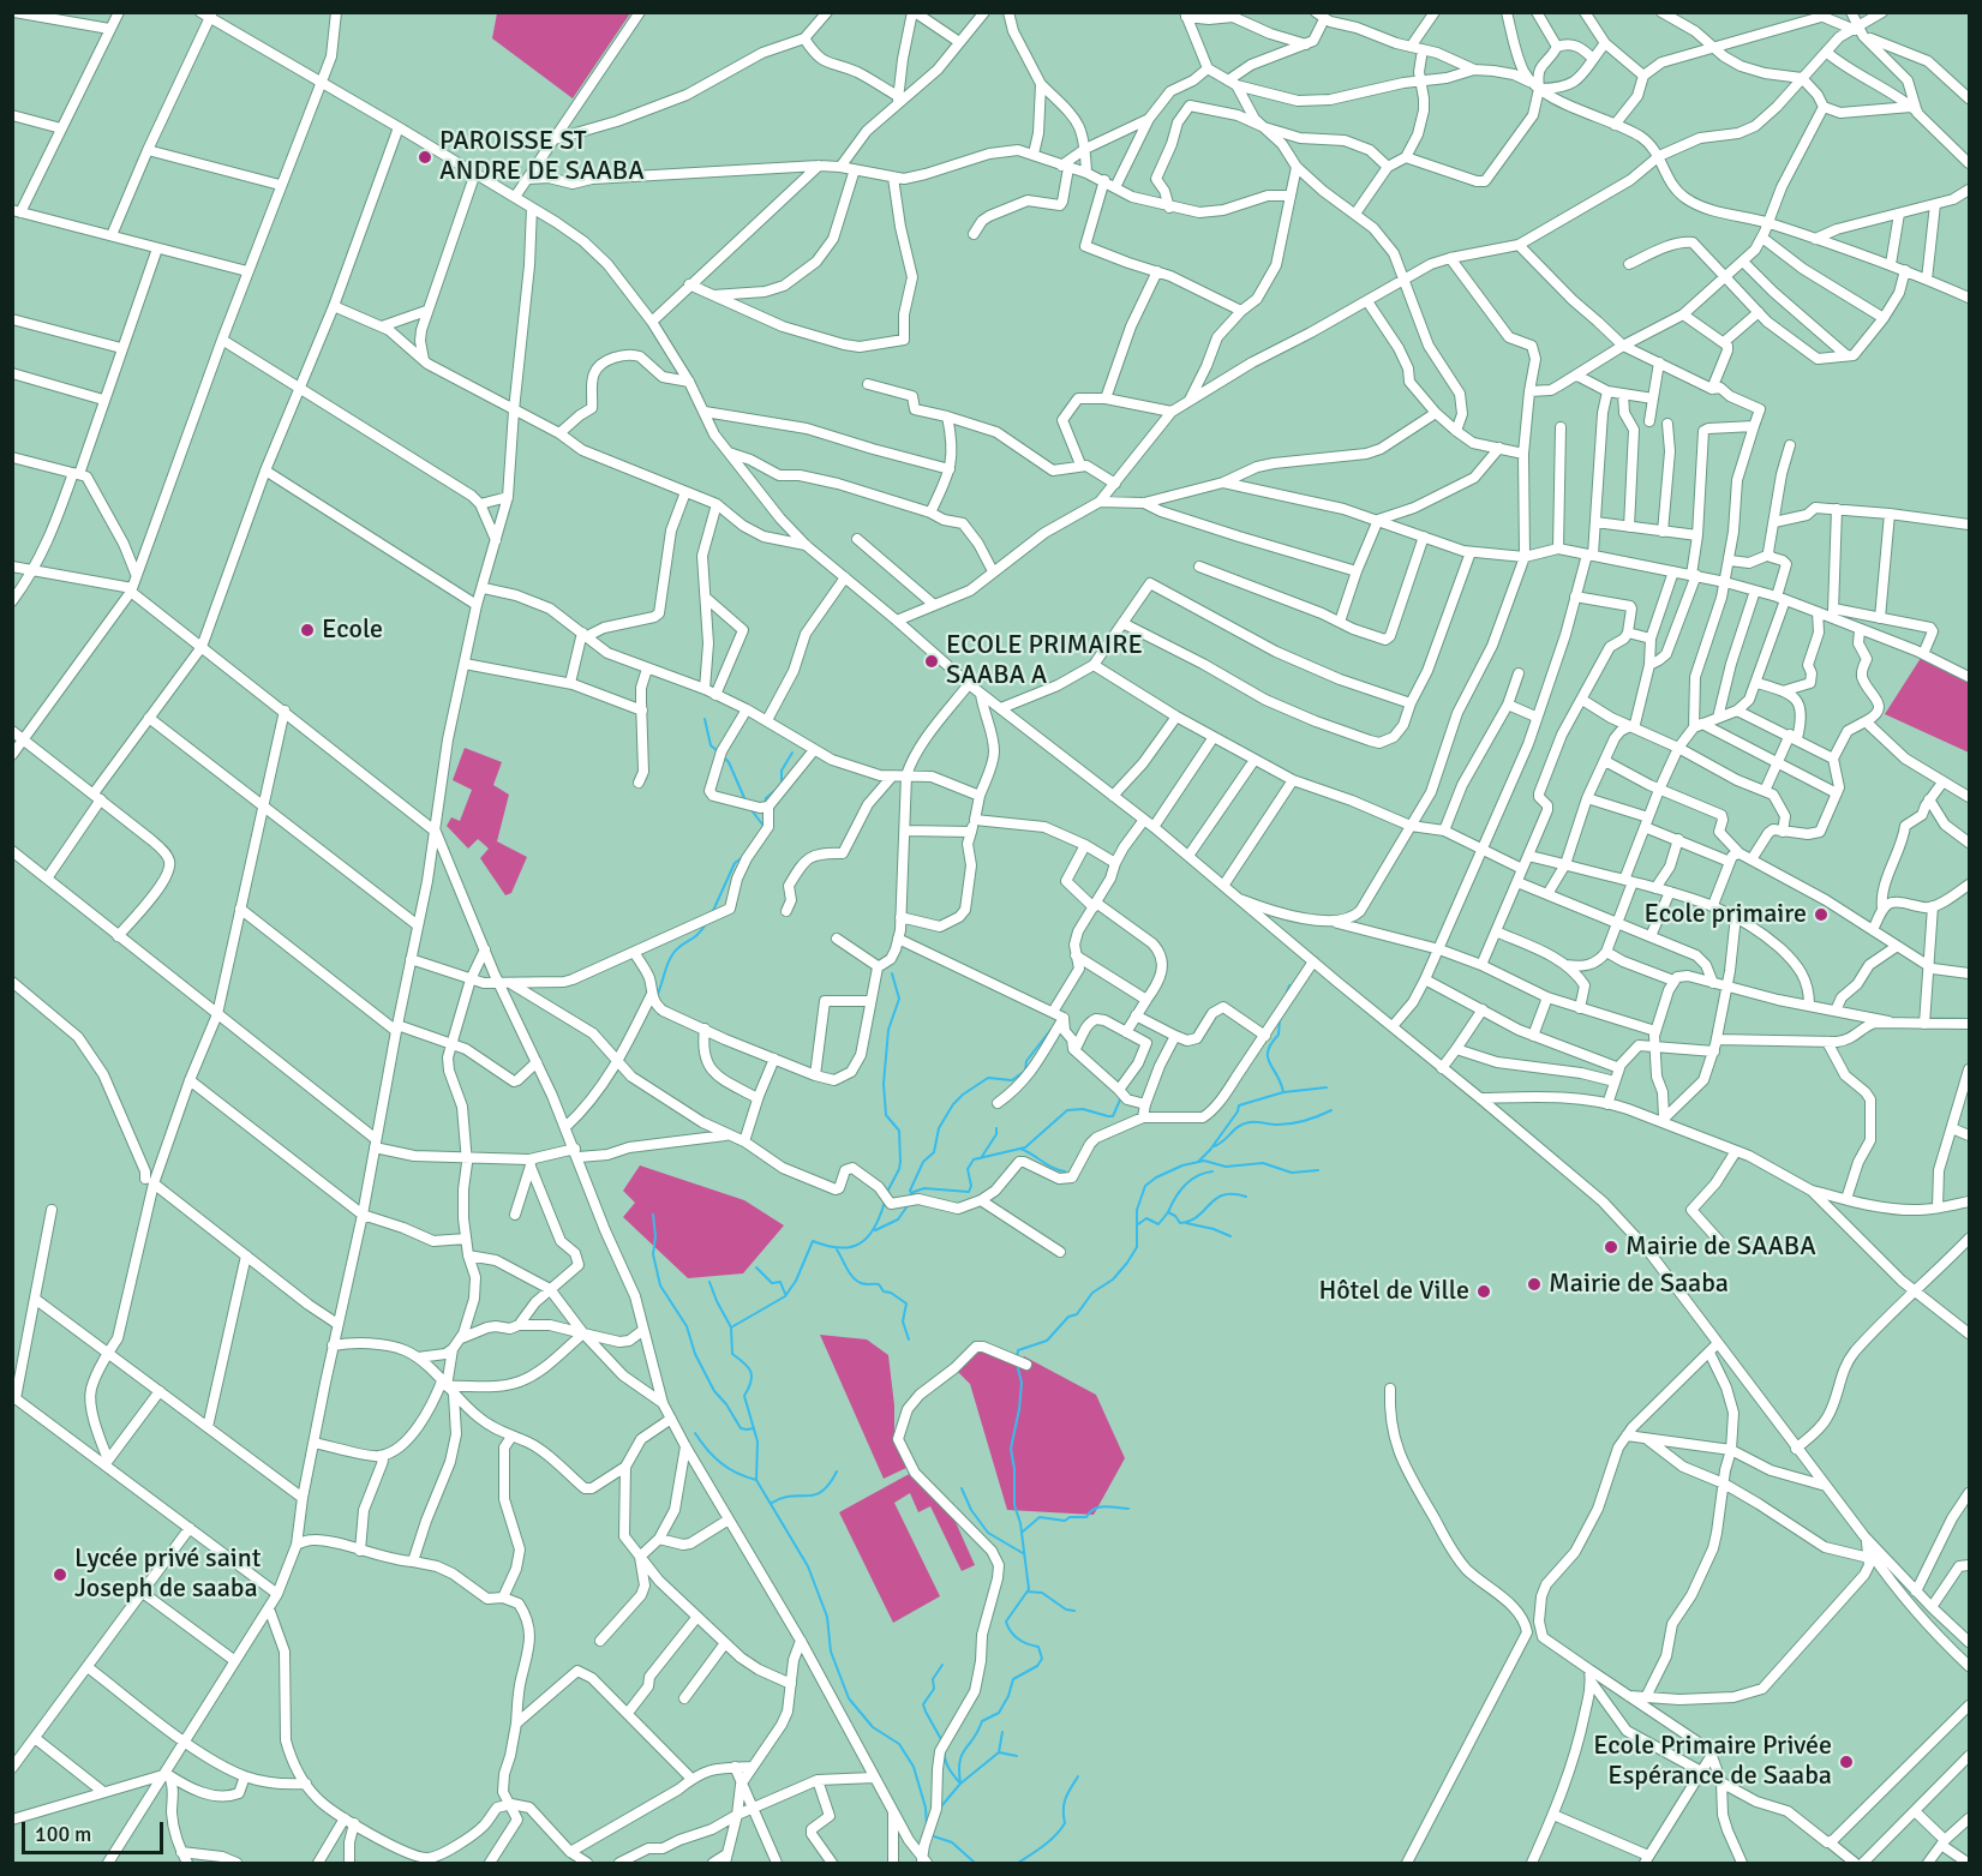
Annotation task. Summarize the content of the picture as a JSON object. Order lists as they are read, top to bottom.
{
  "places": [
    "PAROISSE ST ANDRE DE SAABA",
    "Ecole",
    "ECOLE PRIMAIRE SAABA A",
    "Ecole primaire",
    "Mairie de SAABA",
    "Mairie de Saaba",
    "Hôtel de Ville",
    "Lycée privé saint Joseph de saaba",
    "Ecole Primaire Privée Espérance de Saaba"
  ],
  "scale_bar": "100 m"
}
